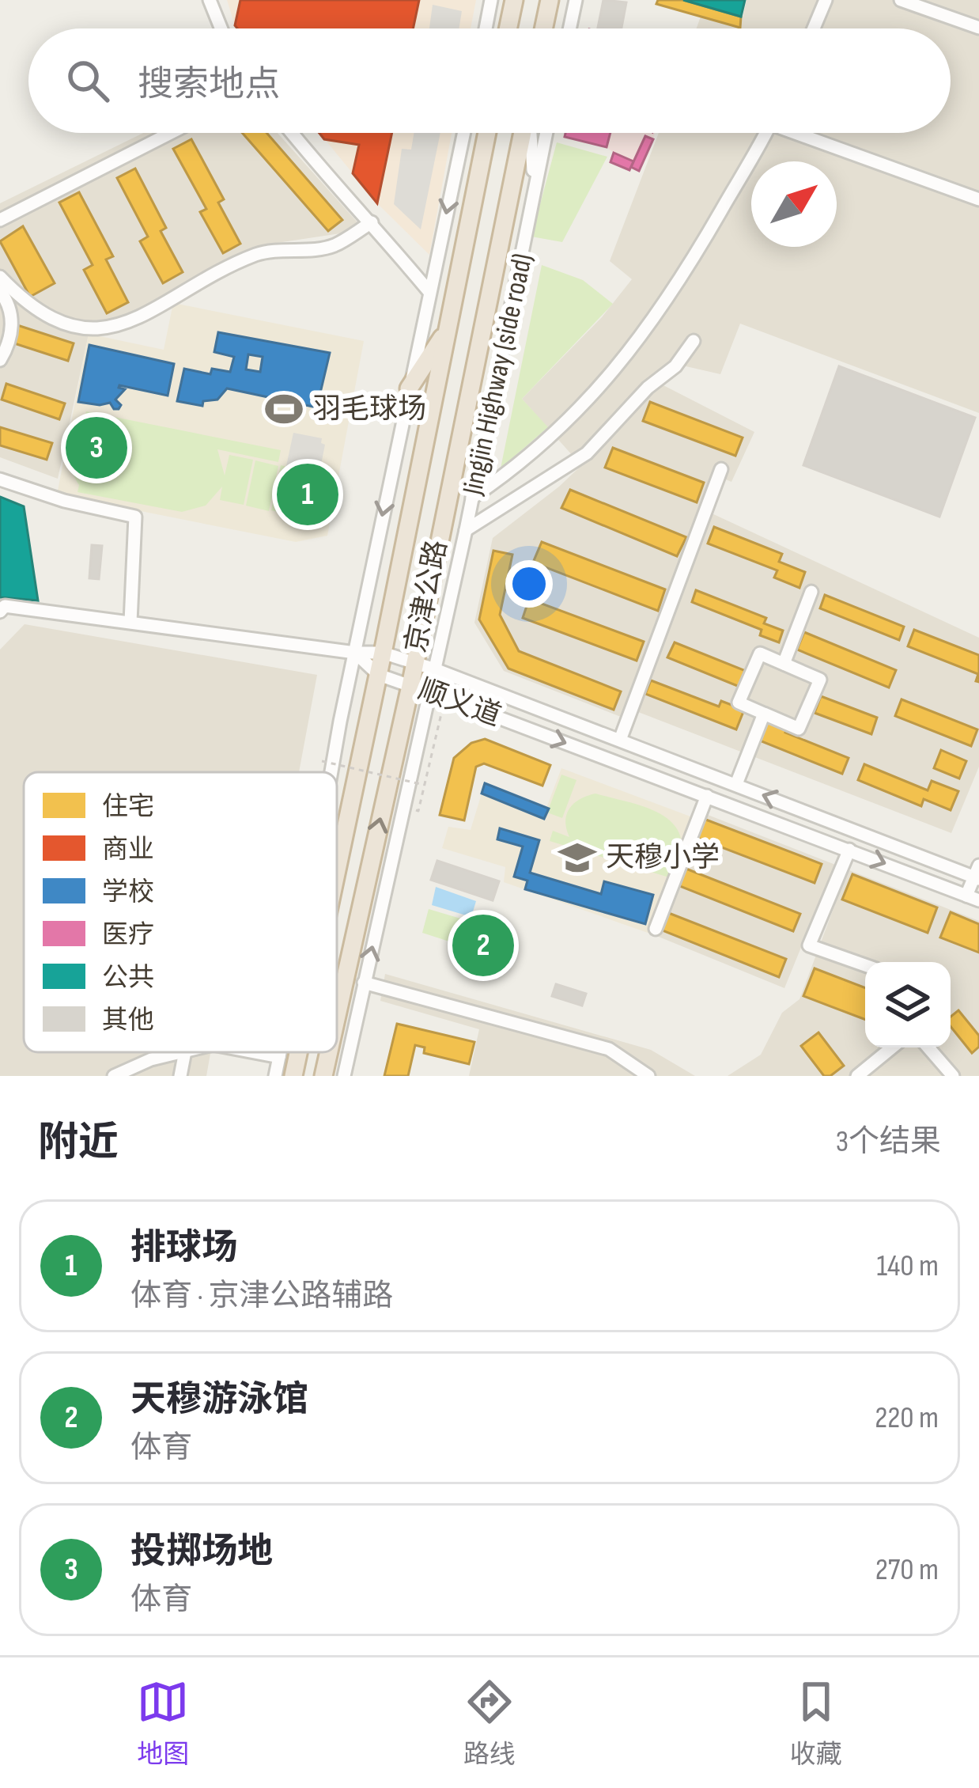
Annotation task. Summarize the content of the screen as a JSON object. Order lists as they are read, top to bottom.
{
  "streets": {
    "highway": ["京津公路"],
    "street": ["Jingjin Highway (side road)", "顺义道"]
  },
  "crossings": [
    ["Jingjin Highway (side road)", "顺义道"],
    ["京津公路", "顺义道"]
  ],
  "places": {
    "sports": ["羽毛球场"],
    "school or university": ["天穆小学"]
  },
  "legend": [
    "住宅",
    "商业",
    "学校",
    "医疗",
    "公共",
    "其他"
  ],
  "north": "top right",
  "page": {
    "search": "搜索地点",
    "pins": ["3", "1", "2"],
    "heading": ["附近", "3个结果"],
    "list": [
      {
        "mark": "1",
        "name": "排球场",
        "note": "体育 · 京津公路辅路",
        "value": "140 m"
      },
      {
        "mark": "2",
        "name": "天穆游泳馆",
        "note": "体育",
        "value": "220 m"
      },
      {
        "mark": "3",
        "name": "投掷场地",
        "note": "体育",
        "value": "270 m"
      }
    ],
    "nav": ["地图", "路线", "收藏"]
  }
}
